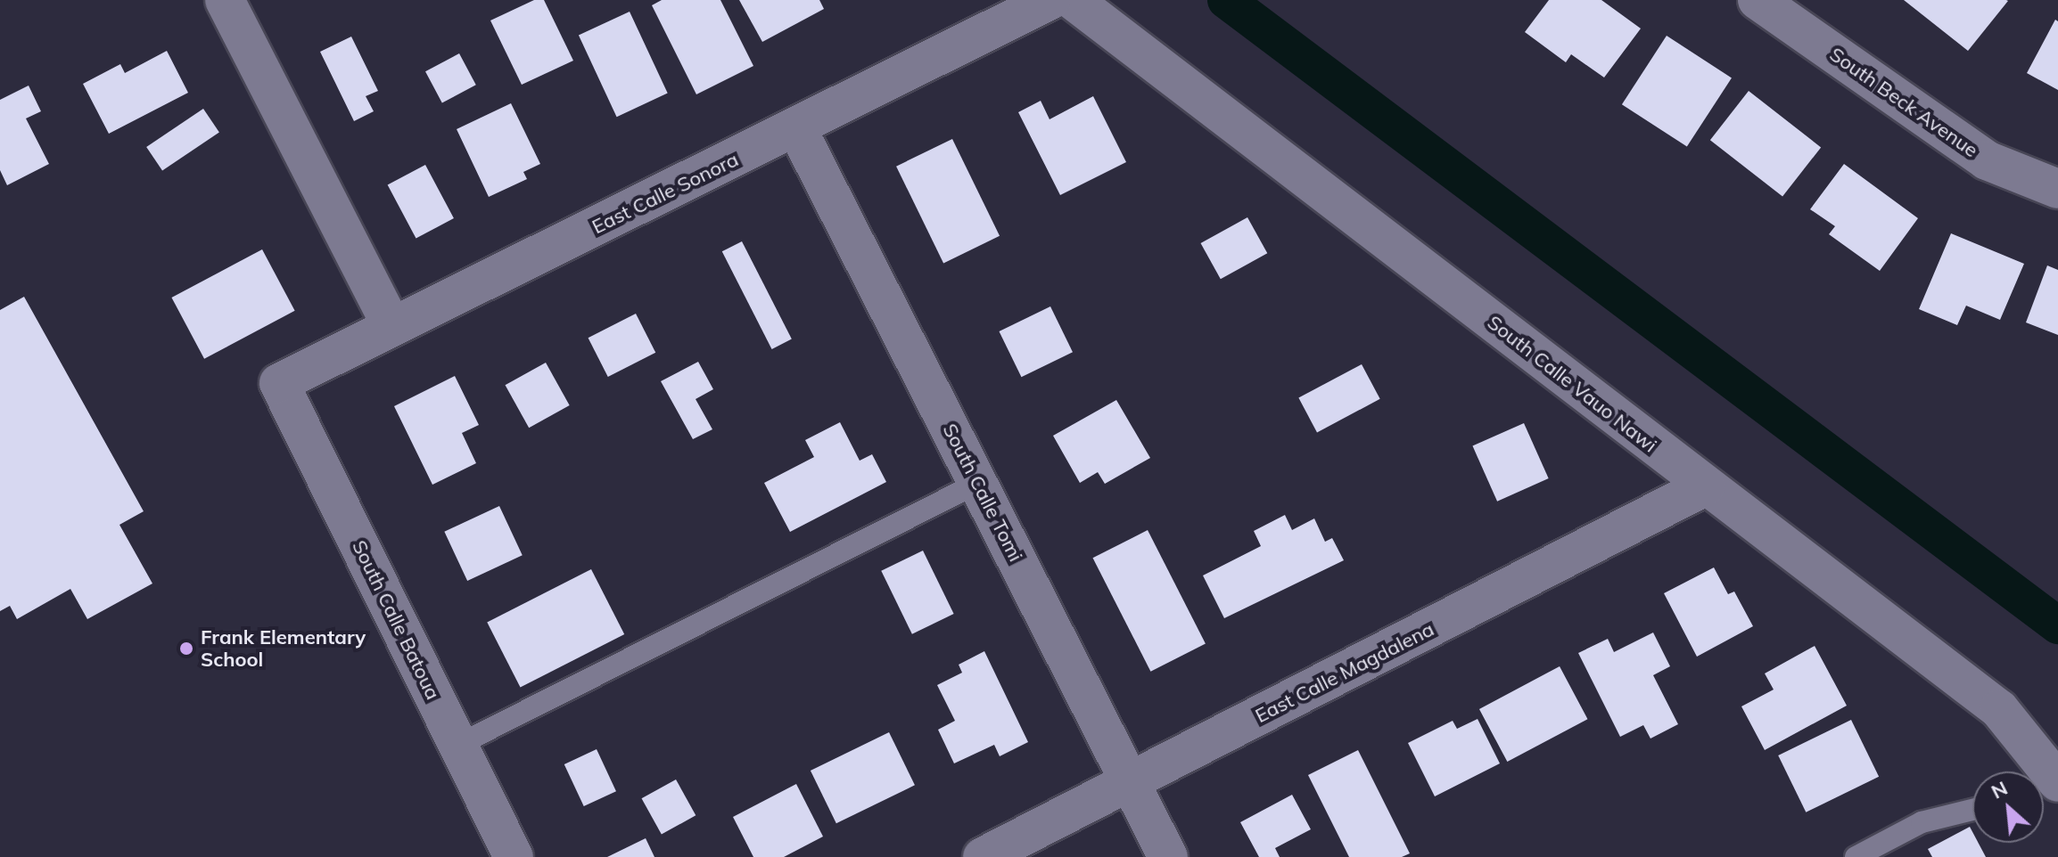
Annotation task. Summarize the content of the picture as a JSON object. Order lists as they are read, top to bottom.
{
  "streets": {
    "street": [
      "South Beck Avenue",
      "East Calle Sonora",
      "South Calle Vauo Nawi",
      "South Calle Tomi",
      "South Calle Batoua",
      "East Calle Magdalena"
    ]
  },
  "crossings": [
    ["East Calle Sonora", "South Calle Tomi"],
    ["East Calle Sonora", "South Calle Batoua"],
    ["South Calle Vauo Nawi", "East Calle Magdalena"],
    ["South Calle Tomi", "East Calle Magdalena"]
  ],
  "places": ["Frank Elementary School"],
  "north": "top left"
}
